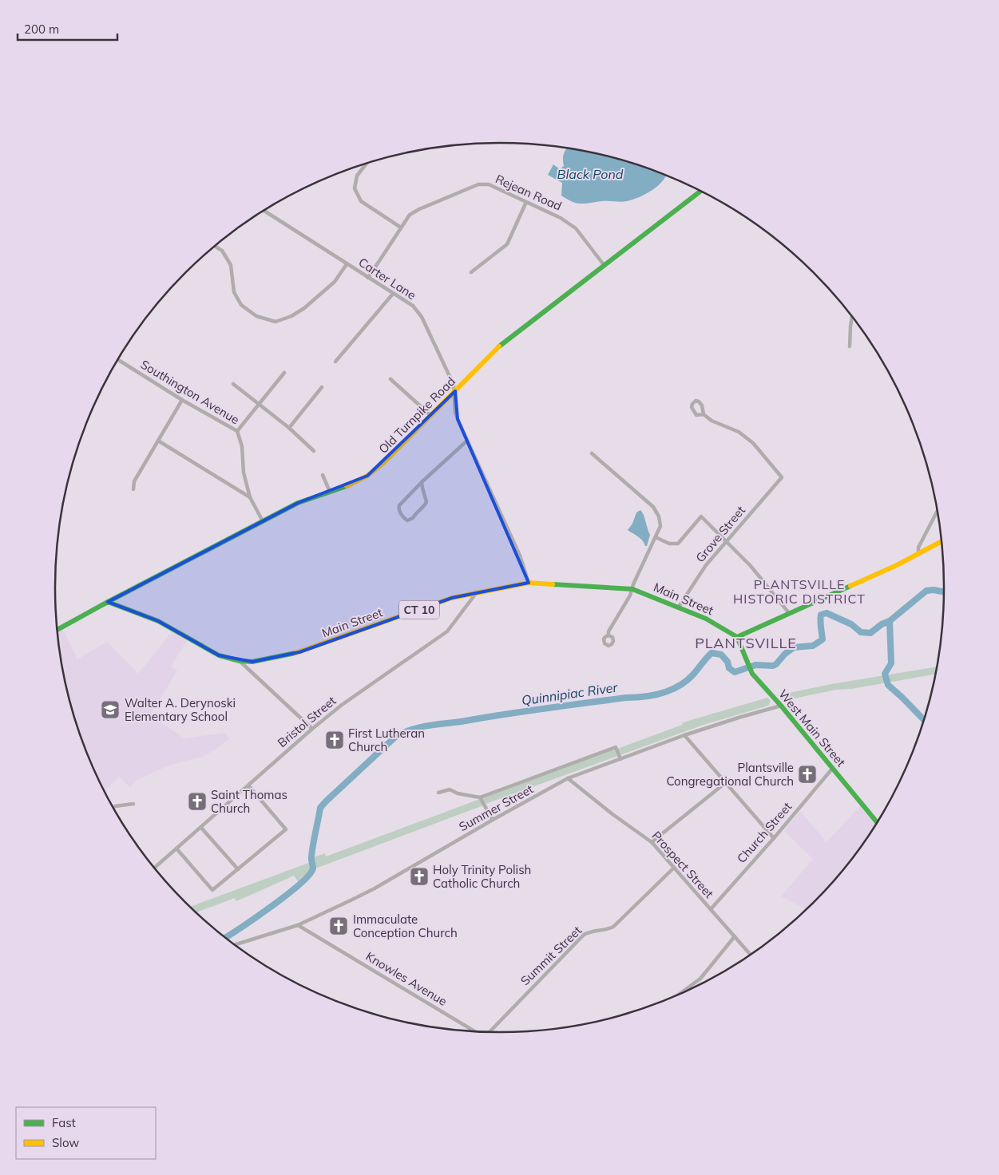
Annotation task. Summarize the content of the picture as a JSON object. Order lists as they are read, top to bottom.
{
  "streets": {
    "main road": [
      "Old Turnpike Road",
      "Main Street",
      "CT 10",
      "West Main Street"
    ],
    "street": [
      "Rejean Road",
      "Carter Lane",
      "Southington Avenue",
      "Grove Street",
      "Bristol Street",
      "Summer Street",
      "Church Street",
      "Prospect Street",
      "Summit Street",
      "Knowles Avenue"
    ]
  },
  "crossings": [
    ["Rejean Road", "Carter Lane"],
    ["Rejean Road", "Old Turnpike Road"],
    ["Carter Lane", "Old Turnpike Road"],
    ["Carter Lane", "Main Street"],
    ["Southington Avenue", "Old Turnpike Road"],
    ["Old Turnpike Road", "Main Street"],
    ["Grove Street", "Main Street"],
    ["Main Street", "Bristol Street"],
    ["Main Street", "West Main Street"],
    ["West Main Street", "Summer Street"],
    ["West Main Street", "Church Street"],
    ["Summer Street", "Prospect Street"],
    ["Summer Street", "Knowles Avenue"],
    ["Church Street", "Prospect Street"],
    ["Prospect Street", "Summit Street"]
  ],
  "districts": ["PLANTSVILLE HISTORIC DISTRICT", "PLANTSVILLE"],
  "water": ["Black Pond", "Quinnipiac River"],
  "places": {
    "school or university": ["Walter A. Derynoski Elementary School"],
    "church": [
      "First Lutheran Church",
      "Plantsville Congregational Church",
      "Saint Thomas Church",
      "Holy Trinity Polish Catholic Church",
      "Immaculate Conception Church"
    ]
  },
  "legend": ["Fast", "Slow"],
  "scale_bar": "200 m"
}
